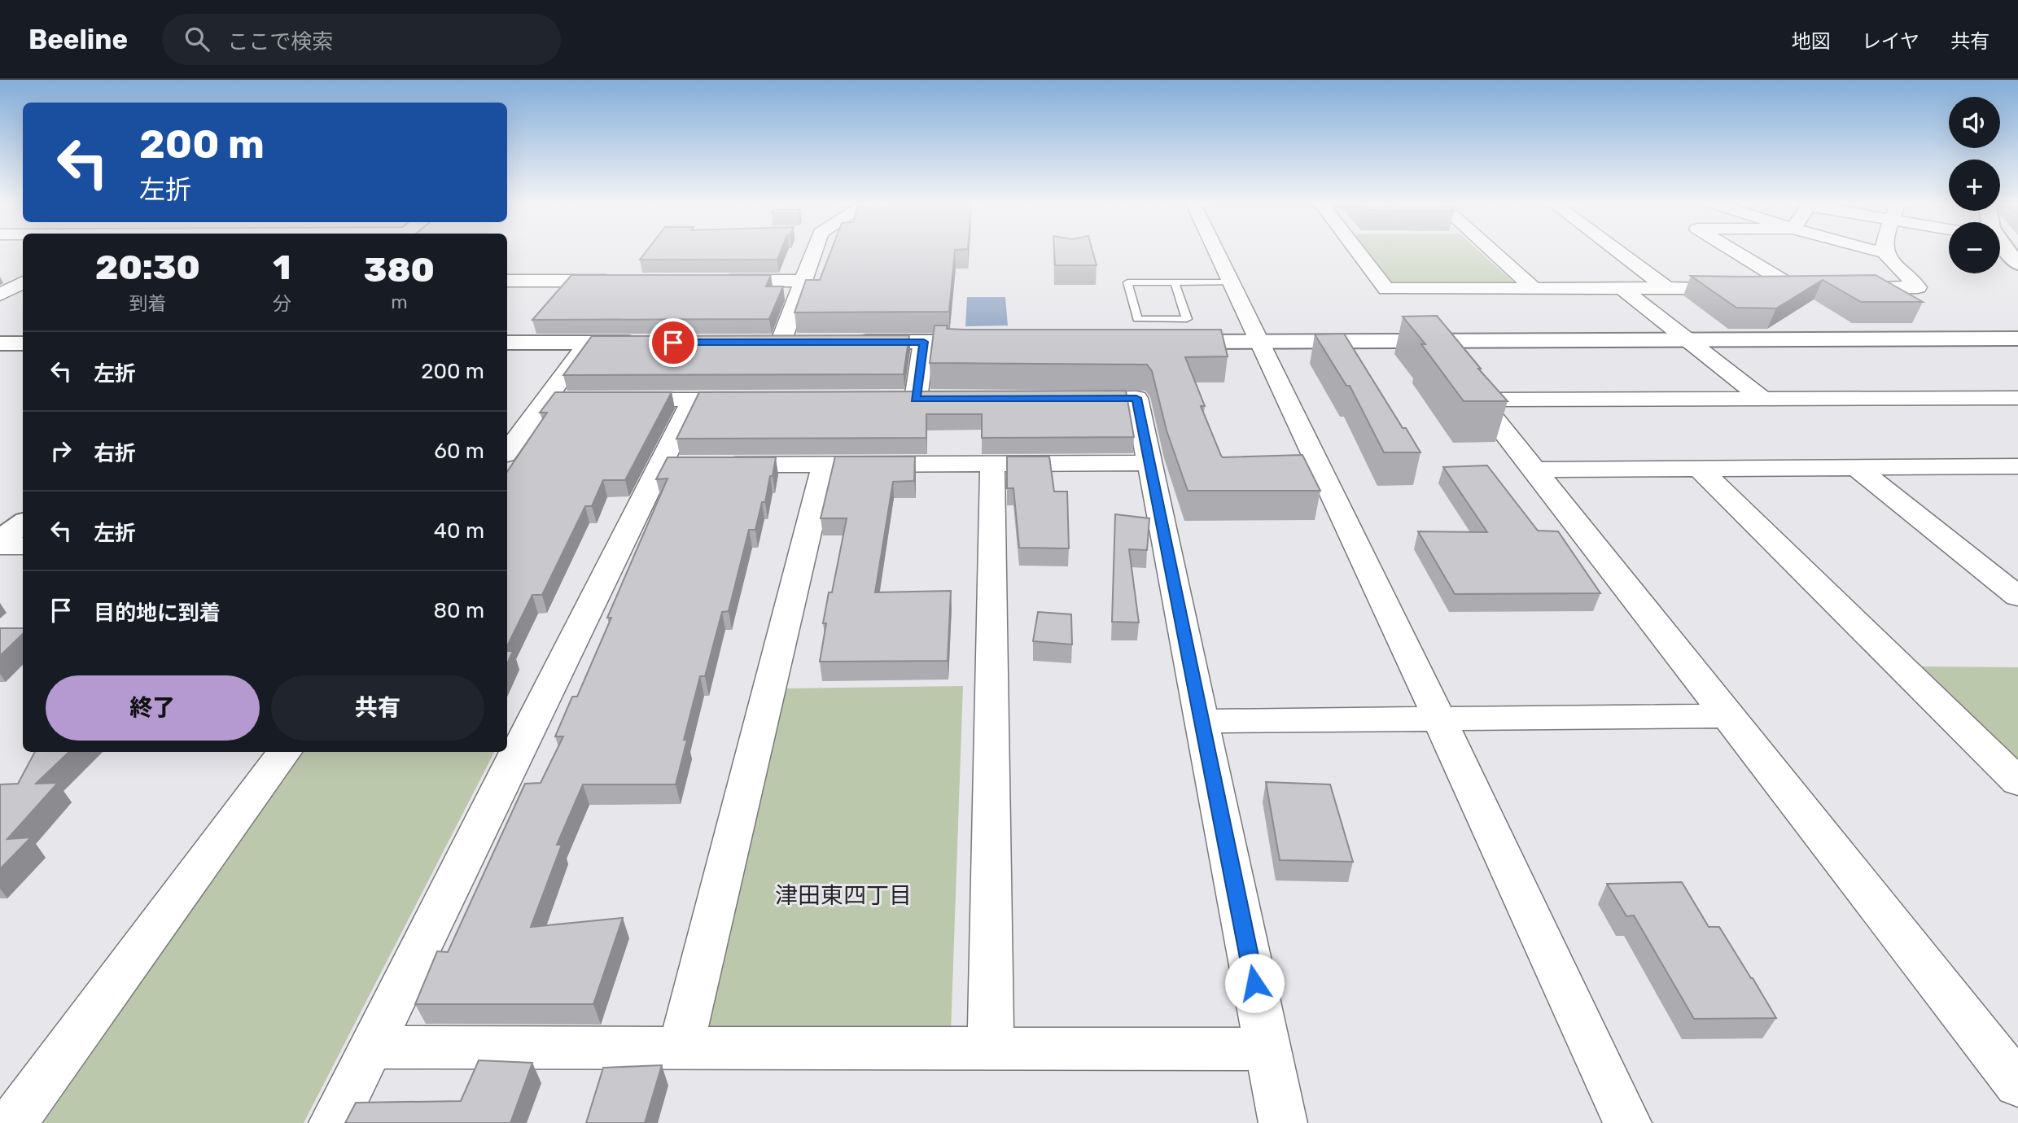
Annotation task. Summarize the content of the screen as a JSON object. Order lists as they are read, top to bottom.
{
  "districts": ["津田東四丁目"],
  "page": {
    "header": "Beeline",
    "search": "ここで検索",
    "nav": ["地図", "レイヤ", "共有"],
    "map_buttons": ["+", "−"],
    "turn": ["200 m", "左折"],
    "eta": [
      "20:30",
      "到着",
      "1",
      "分",
      "380",
      "m"
    ],
    "list": [
      {
        "name": "左折",
        "value": "200 m"
      },
      {
        "name": "右折",
        "value": "60 m"
      },
      {
        "name": "左折",
        "value": "40 m"
      },
      {
        "name": "目的地に到着",
        "value": "80 m"
      }
    ],
    "buttons": ["終了", "共有"]
  }
}
